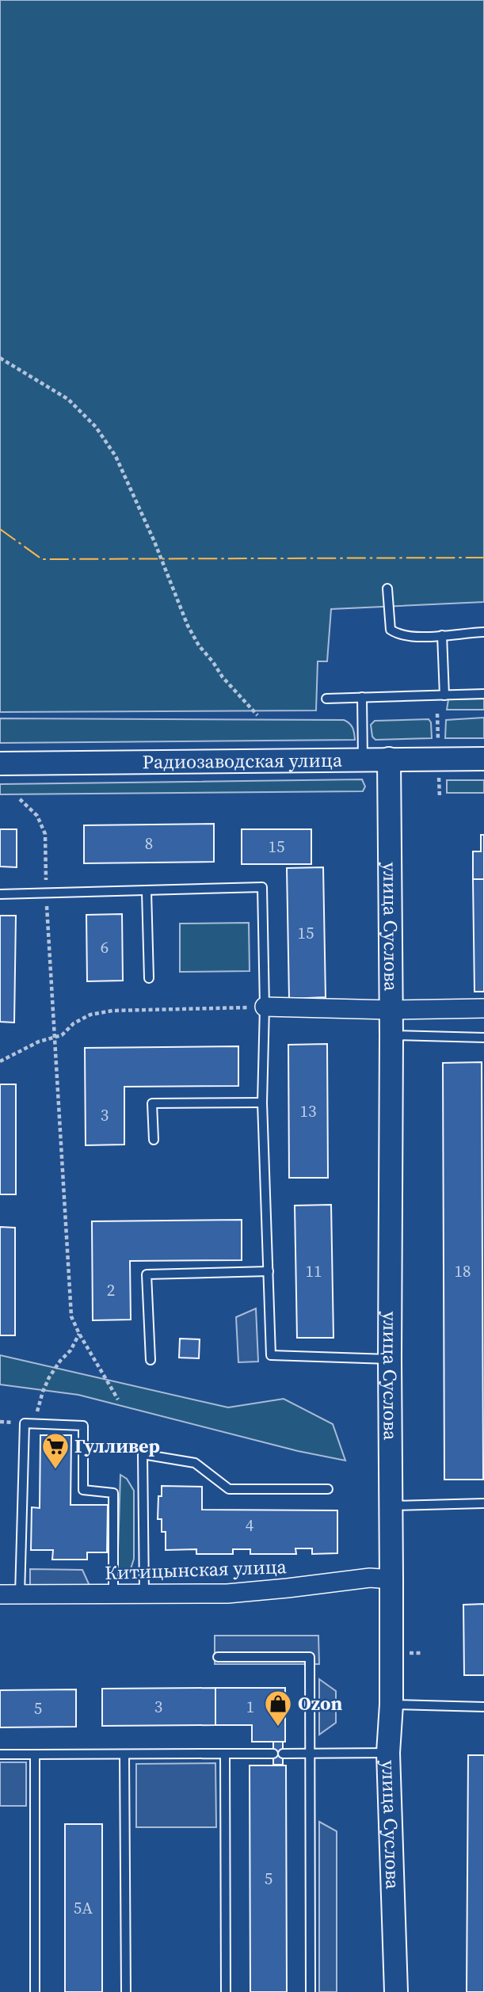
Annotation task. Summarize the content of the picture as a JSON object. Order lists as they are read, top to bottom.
{
  "streets": {
    "street": ["Радиозаводская улица", "улица Суслова", "Китицынская улица"]
  },
  "crossings": [
    ["Радиозаводская улица", "улица Суслова"],
    ["улица Суслова", "Китицынская улица"]
  ],
  "places": {
    "supermarket": ["Гулливер"],
    "shop": ["Ozon"]
  },
  "house_numbers": [
    "8",
    "15",
    "15",
    "6",
    "13",
    "3",
    "11",
    "18",
    "2",
    "4",
    "3",
    "1",
    "5",
    "5",
    "5А"
  ]
}
